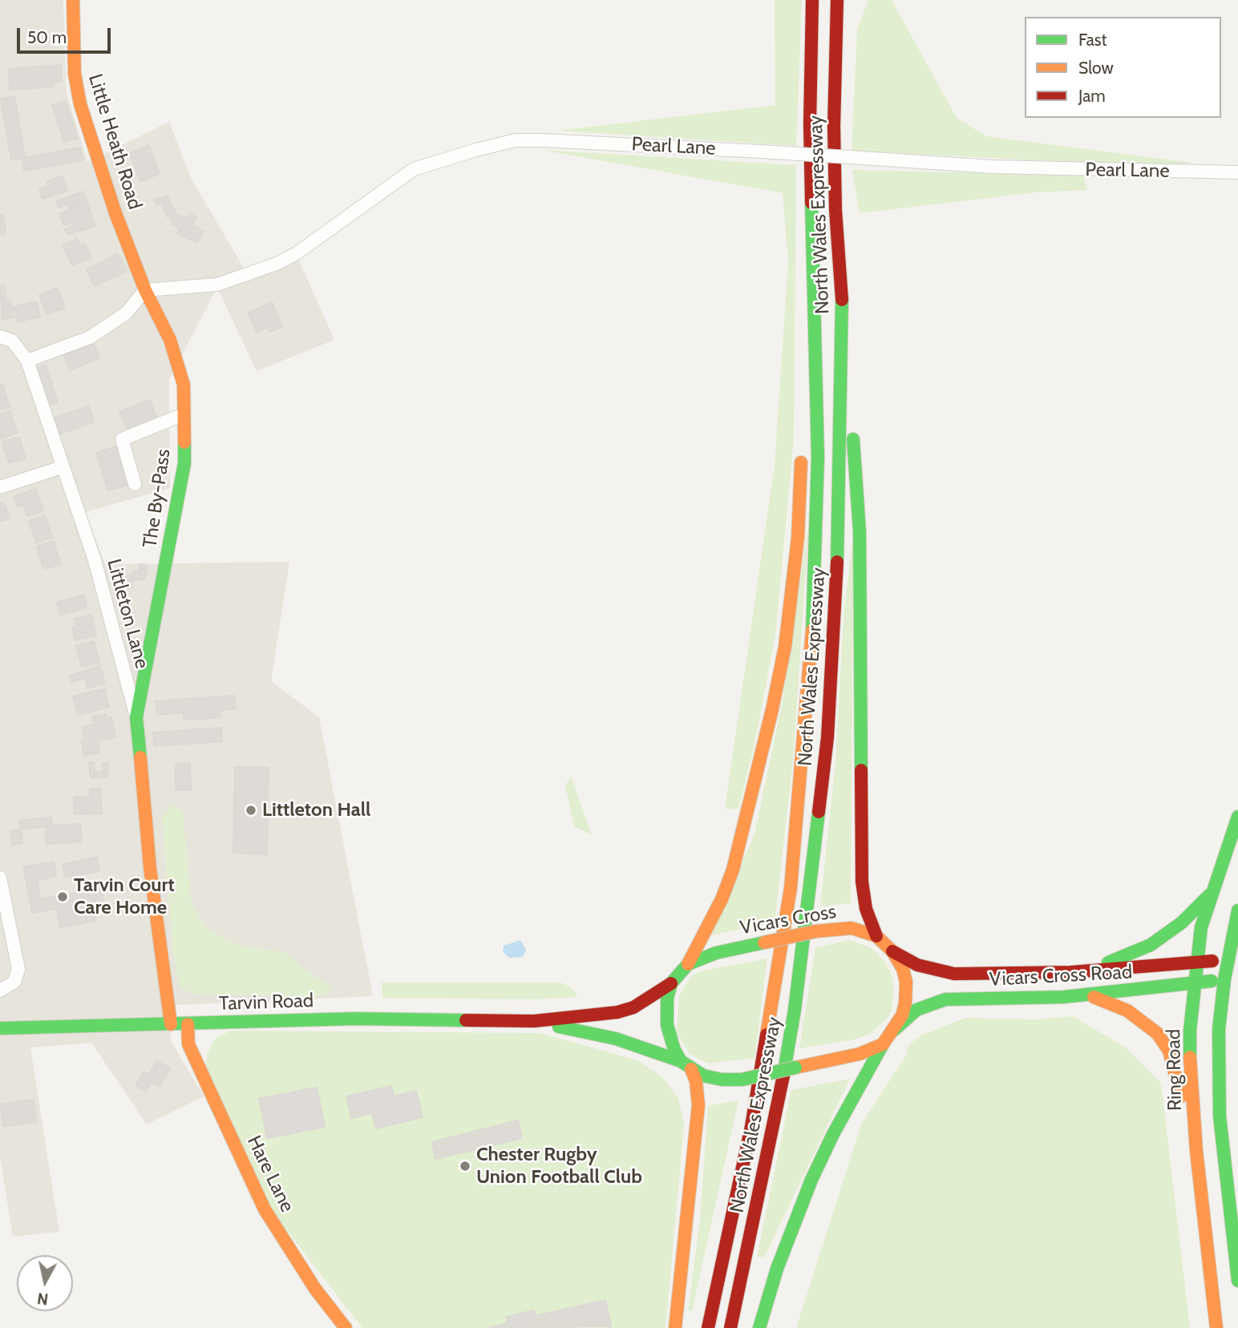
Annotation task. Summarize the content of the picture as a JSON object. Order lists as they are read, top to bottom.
{
  "streets": {
    "main road": [
      "Little Heath Road",
      "North Wales Expressway",
      "The By-Pass",
      "Littleton Lane",
      "Vicars Cross",
      "Vicars Cross Road",
      "Tarvin Road",
      "Ring Road",
      "Hare Lane"
    ],
    "street": ["Pearl Lane"]
  },
  "crossings": [
    ["Little Heath Road", "Pearl Lane"],
    ["Little Heath Road", "The By-Pass"],
    ["Pearl Lane", "The By-Pass"],
    ["The By-Pass", "Littleton Lane"],
    ["Littleton Lane", "Tarvin Road"],
    ["Vicars Cross", "Vicars Cross Road"],
    ["Vicars Cross Road", "Ring Road"],
    ["Tarvin Road", "Hare Lane"]
  ],
  "places": ["Littleton Hall", "Tarvin Court Care Home", "Chester Rugby Union Football Club"],
  "legend": ["Fast", "Slow", "Jam"],
  "scale_bar": "50 m",
  "north": "bottom"
}
